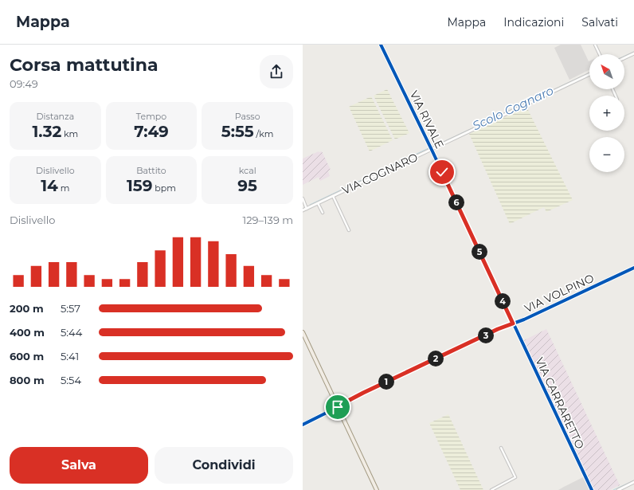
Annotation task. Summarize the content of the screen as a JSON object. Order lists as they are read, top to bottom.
{
  "streets": {
    "street": [
      "VIA RIVALE",
      "VIA COGNARO",
      "VIA VOLPINO",
      "VIA CARRARETTO"
    ]
  },
  "crossings": [
    ["VIA RIVALE", "VIA COGNARO"],
    ["VIA RIVALE", "VIA VOLPINO"],
    ["VIA RIVALE", "VIA CARRARETTO"],
    ["VIA VOLPINO", "VIA CARRARETTO"]
  ],
  "water": ["Scolo Cognaro"],
  "north": "top left",
  "page": {
    "header": "Mappa",
    "nav": ["Mappa", "Indicazioni", "Salvati"],
    "heading": ["Corsa mattutina", "09:49"],
    "map_buttons": ["+", "−"],
    "stats": [
      ["Distanza", "1.32 km"],
      ["Tempo", "7:49"],
      ["Passo", "5:55 /km"],
      ["Dislivello", "14 m"],
      ["Battito", "159 bpm"],
      ["kcal", "95"]
    ],
    "pins": [
      "6",
      "5",
      "4",
      "3",
      "2",
      "1"
    ],
    "chart": ["Dislivello", "129–139 m"],
    "list": [
      {
        "name": "200 m",
        "note": "5:57"
      },
      {
        "name": "400 m",
        "note": "5:44"
      },
      {
        "name": "600 m",
        "note": "5:41"
      },
      {
        "name": "800 m",
        "note": "5:54"
      }
    ],
    "buttons": ["Salva", "Condividi"]
  }
}
